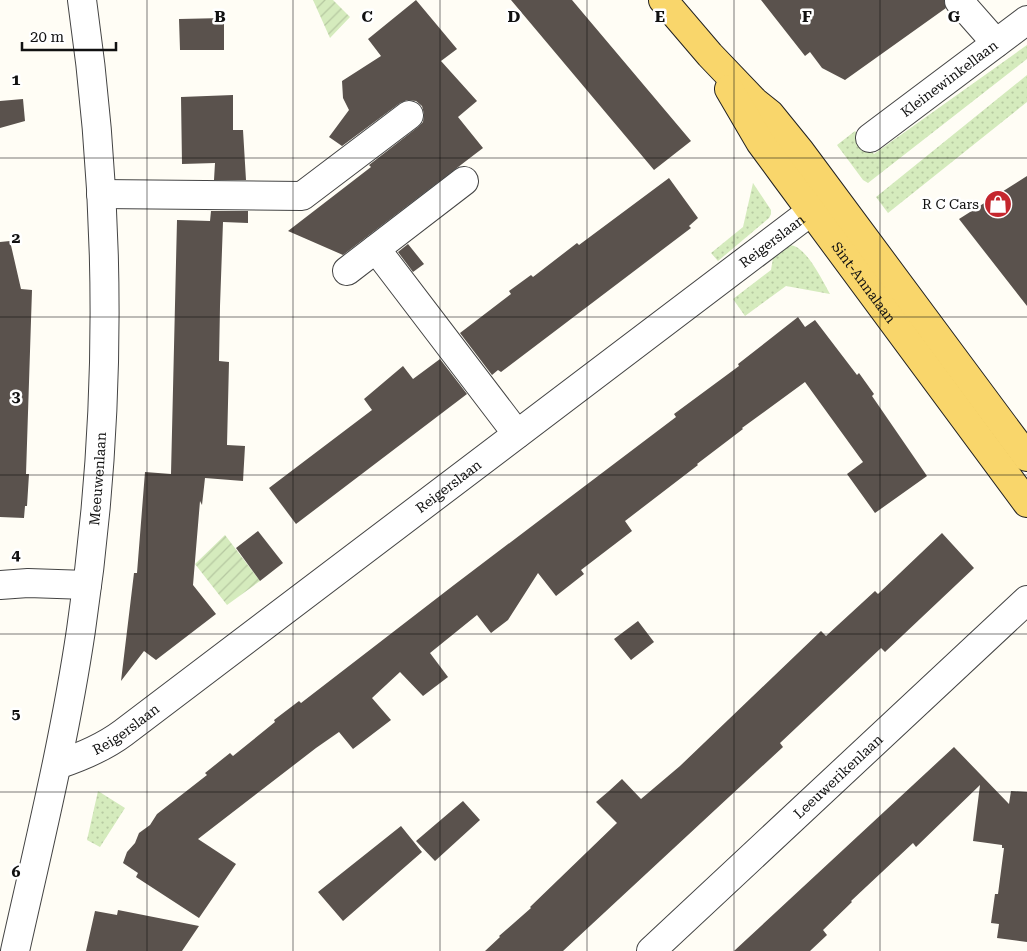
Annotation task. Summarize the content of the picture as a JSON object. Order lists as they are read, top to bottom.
{
  "streets": {
    "main road": ["Sint-Annalaan"],
    "street": [
      "Kleinewinkellaan",
      "Reigerslaan",
      "Meeuwenlaan",
      "Leeuwerikenlaan"
    ]
  },
  "crossings": [
    ["Reigerslaan", "Sint-Annalaan"],
    ["Reigerslaan", "Meeuwenlaan"]
  ],
  "places": {
    "shop": ["R C Cars"]
  },
  "scale_bar": "20 m",
  "grid": {
    "columns": [
      "B",
      "C",
      "D",
      "E",
      "F",
      "G"
    ],
    "rows": [
      "1",
      "2",
      "3",
      "4",
      "5",
      "6"
    ]
  }
}
